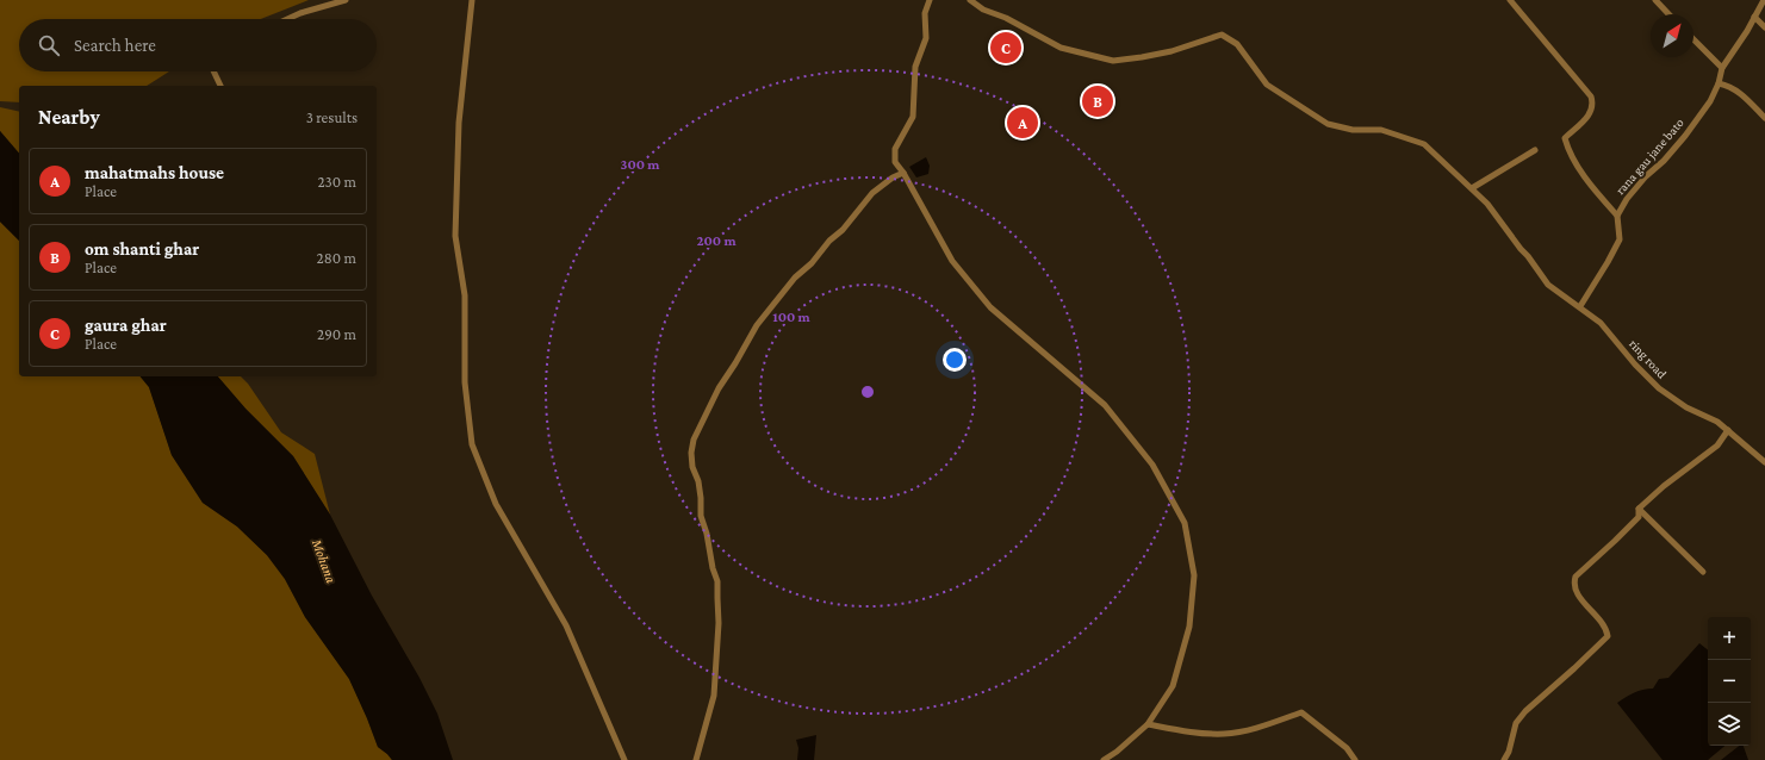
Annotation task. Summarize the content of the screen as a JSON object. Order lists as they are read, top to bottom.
{
  "streets": {
    "street": ["rana gau jane bato", "ring road"]
  },
  "crossings": [
    ["rana gau jane bato", "ring road"]
  ],
  "water": ["Mohana"],
  "north": "top right",
  "page": {
    "search": "Search here",
    "pins": ["C", "B", "A"],
    "heading": ["Nearby", "3 results"],
    "list": [
      {
        "mark": "A",
        "name": "mahatmahs house",
        "note": "Place",
        "value": "230 m"
      },
      {
        "mark": "B",
        "name": "om shanti ghar",
        "note": "Place",
        "value": "280 m"
      },
      {
        "mark": "C",
        "name": "gaura ghar",
        "note": "Place",
        "value": "290 m"
      }
    ],
    "map_buttons": ["+", "−"]
  },
  "rings": ["300 m", "200 m", "100 m"]
}
